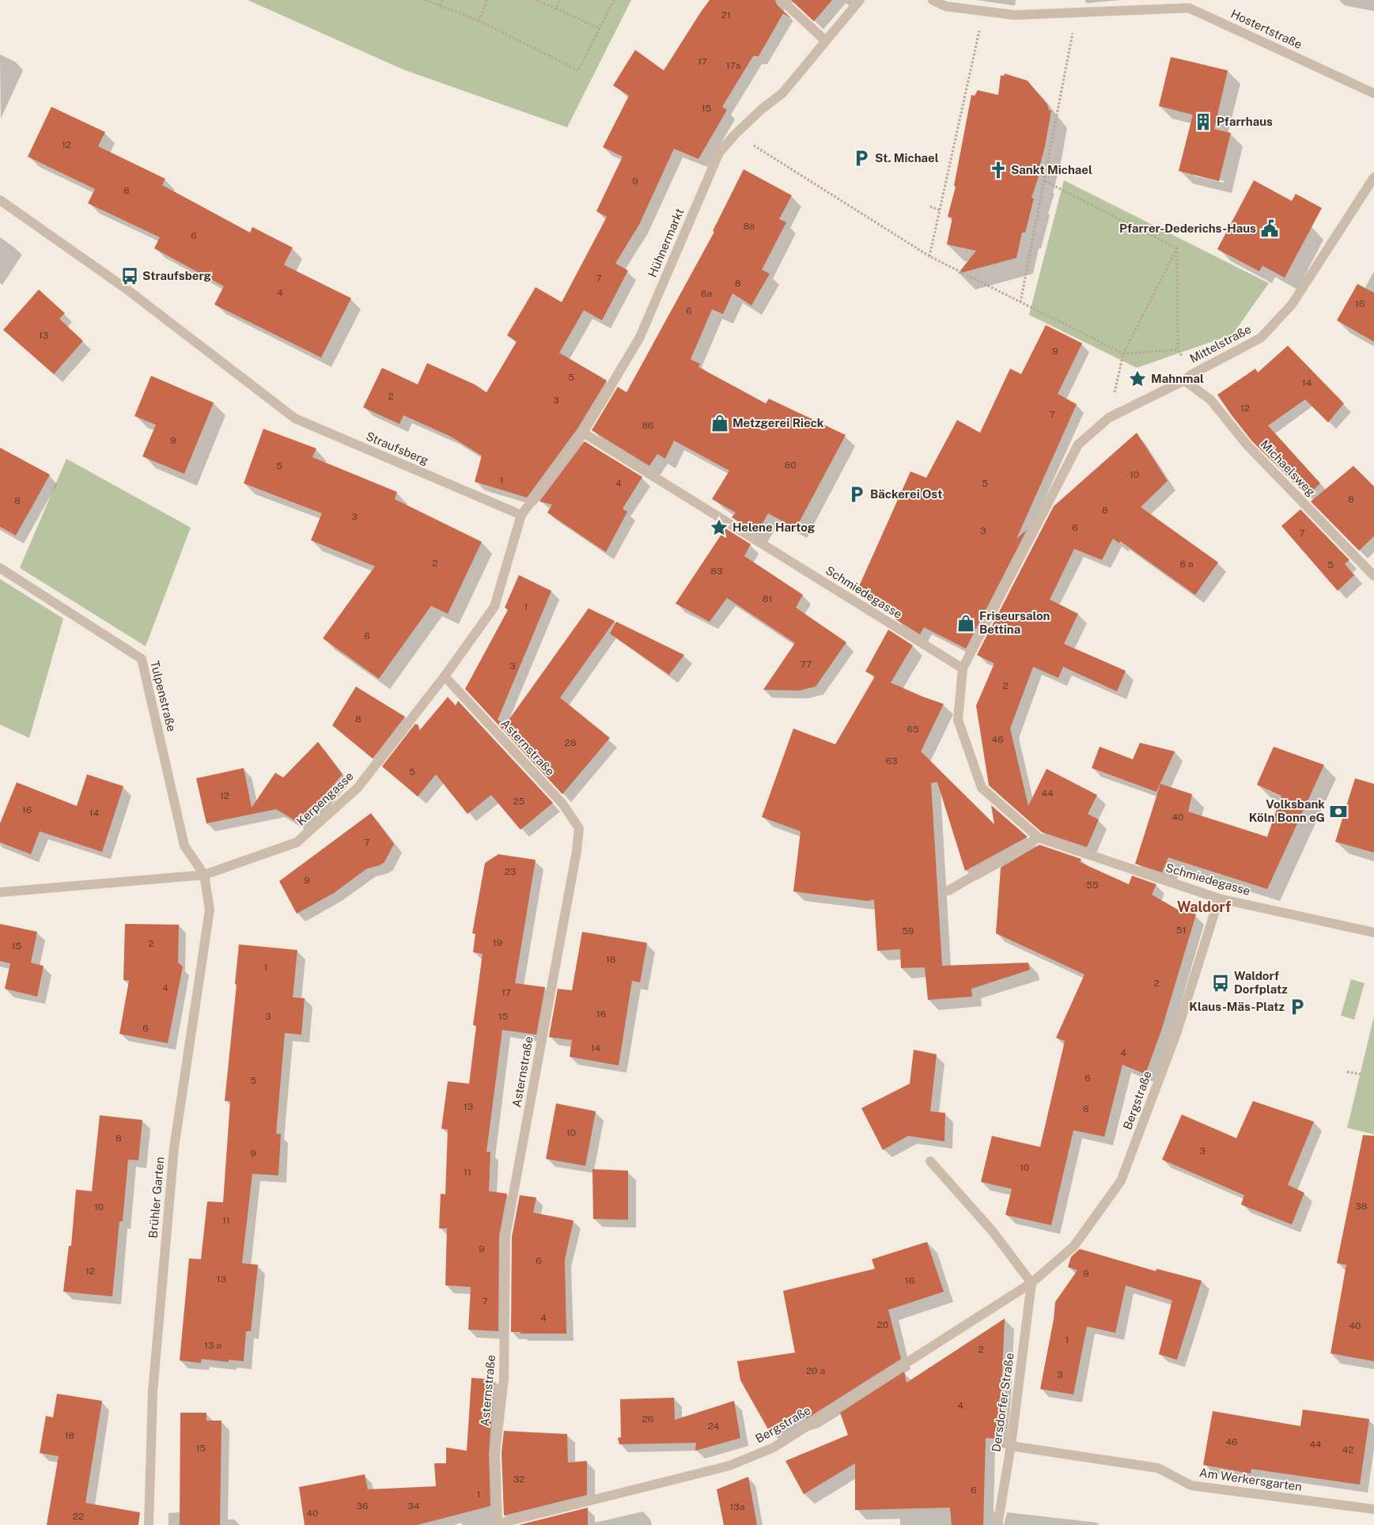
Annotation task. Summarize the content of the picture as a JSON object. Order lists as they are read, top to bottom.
{
  "streets": {
    "street": [
      "Hostertstraße",
      "Hühnermarkt",
      "Mittelstraße",
      "Straufsberg",
      "Michaelsweg",
      "Schmiedegasse",
      "Tulpenstraße",
      "Asternstraße",
      "Kerpengasse",
      "Bergstraße",
      "Brühler Garten",
      "Dersdorfer Straße",
      "Am Werkersgarten"
    ]
  },
  "crossings": [
    ["Hühnermarkt", "Straufsberg"],
    ["Hühnermarkt", "Schmiedegasse"],
    ["Hühnermarkt", "Kerpengasse"],
    ["Mittelstraße", "Michaelsweg"],
    ["Mittelstraße", "Schmiedegasse"],
    ["Straufsberg", "Kerpengasse"],
    ["Schmiedegasse", "Bergstraße"],
    ["Tulpenstraße", "Kerpengasse"],
    ["Tulpenstraße", "Brühler Garten"],
    ["Asternstraße", "Kerpengasse"],
    ["Asternstraße", "Bergstraße"],
    ["Kerpengasse", "Brühler Garten"],
    ["Bergstraße", "Dersdorfer Straße"],
    ["Dersdorfer Straße", "Am Werkersgarten"]
  ],
  "districts": ["Waldorf"],
  "places": {
    "building": ["Pfarrhaus"],
    "parking": ["St. Michael", "Bäckerei Ost", "Klaus-Mäs-Platz"],
    "church": ["Sankt Michael"],
    "public building": ["Pfarrer-Dederichs-Haus"],
    "bus stop": ["Straufsberg", "Waldorf Dorfplatz"],
    "place": ["Mahnmal", "Helene Hartog"],
    "shop": ["Metzgerei Rieck", "Friseursalon Bettina"],
    "bank": ["Volksbank Köln Bonn eG"]
  },
  "house_numbers": [
    "21",
    "17",
    "17a",
    "15",
    "12",
    "9",
    "8",
    "8a",
    "6",
    "7",
    "8",
    "4",
    "6a",
    "16",
    "6",
    "13",
    "9",
    "5",
    "14",
    "2",
    "3",
    "12",
    "7",
    "86",
    "9",
    "80",
    "5",
    "10",
    "1",
    "4",
    "5",
    "8",
    "8",
    "8",
    "3",
    "6",
    "3",
    "7",
    "2",
    "8 a",
    "5",
    "83",
    "81",
    "1",
    "6",
    "77",
    "3",
    "2",
    "8",
    "65",
    "46",
    "28",
    "63",
    "5",
    "44",
    "12",
    "25",
    "16",
    "14",
    "40",
    "7",
    "23",
    "9",
    "55",
    "51",
    "59",
    "19",
    "2",
    "15",
    "18",
    "1",
    "2",
    "4",
    "17",
    "16",
    "3",
    "15",
    "6",
    "14",
    "4",
    "6",
    "5",
    "13",
    "8",
    "10",
    "8",
    "3",
    "9",
    "10",
    "11",
    "38",
    "10",
    "11",
    "9",
    "6",
    "12",
    "9",
    "13",
    "16",
    "7",
    "4",
    "20",
    "40",
    "1",
    "13 a",
    "2",
    "20 a",
    "3",
    "4",
    "26",
    "24",
    "18",
    "46",
    "44",
    "15",
    "42",
    "32",
    "6",
    "1",
    "36",
    "34",
    "13a",
    "40",
    "22"
  ]
}
